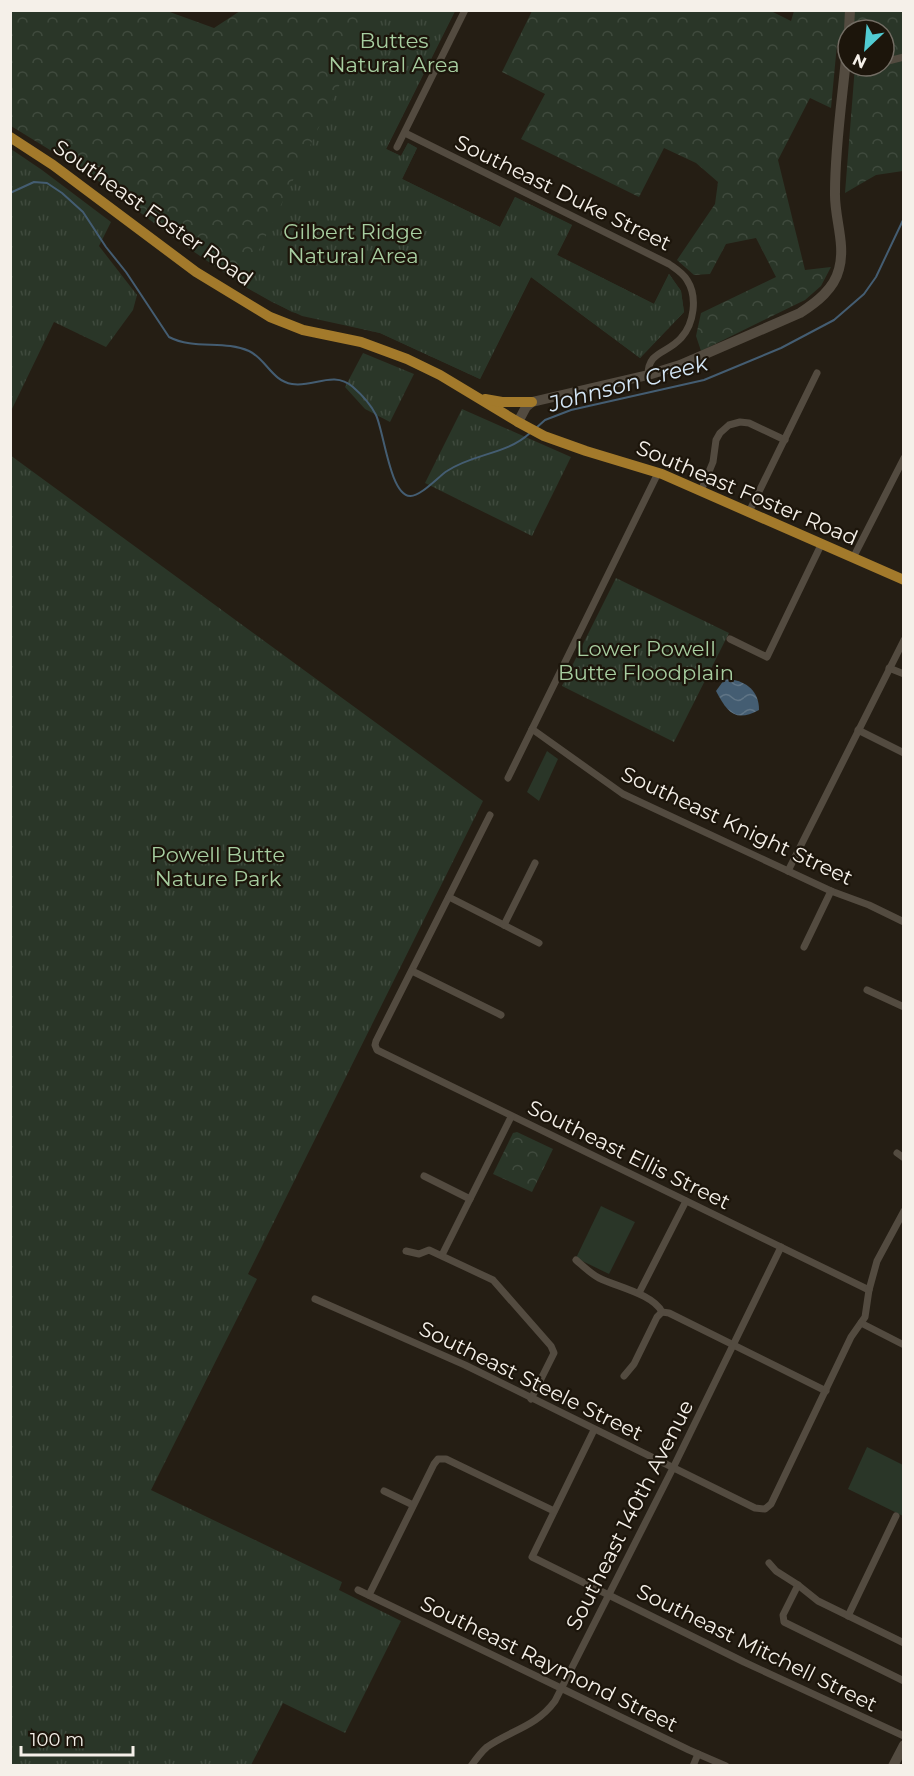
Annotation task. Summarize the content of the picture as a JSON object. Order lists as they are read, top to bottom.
{
  "streets": {
    "main road": ["Southeast Foster Road"],
    "street": [
      "Southeast Duke Street",
      "Southeast Knight Street",
      "Southeast Ellis Street",
      "Southeast Steele Street",
      "Southeast 140th Avenue",
      "Southeast Mitchell Street",
      "Southeast Raymond Street"
    ]
  },
  "crossings": [
    ["Southeast Ellis Street", "Southeast 140th Avenue"],
    ["Southeast Steele Street", "Southeast 140th Avenue"],
    ["Southeast 140th Avenue", "Southeast Mitchell Street"],
    ["Southeast 140th Avenue", "Southeast Raymond Street"]
  ],
  "water": ["Johnson Creek"],
  "parks": [
    "Buttes Natural Area",
    "Gilbert Ridge Natural Area",
    "Lower Powell Butte Floodplain",
    "Powell Butte Nature Park"
  ],
  "scale_bar": "100 m",
  "north": "bottom left"
}
